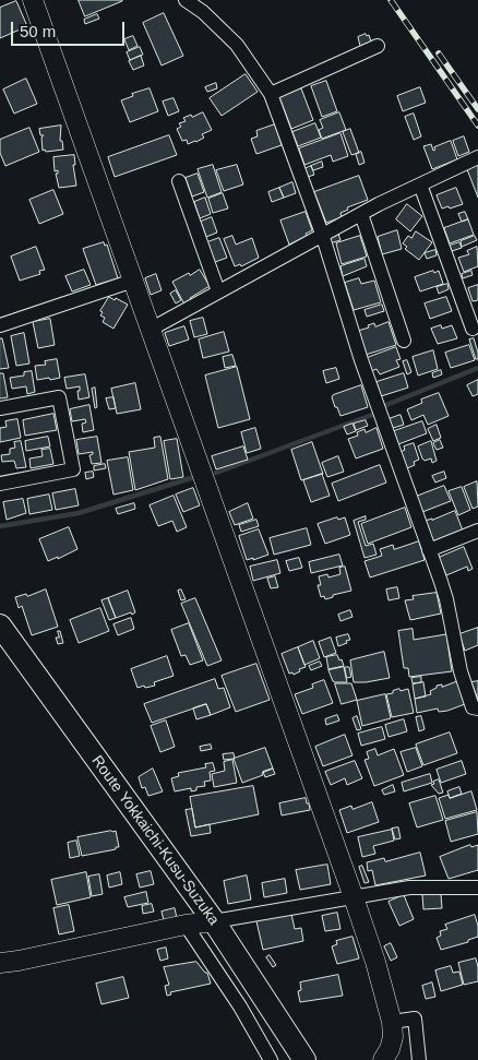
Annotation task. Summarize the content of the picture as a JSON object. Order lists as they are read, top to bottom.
{
  "streets": {
    "main road": ["Route Yokkaichi-Kusu-Suzuka"]
  },
  "scale_bar": "50 m"
}
